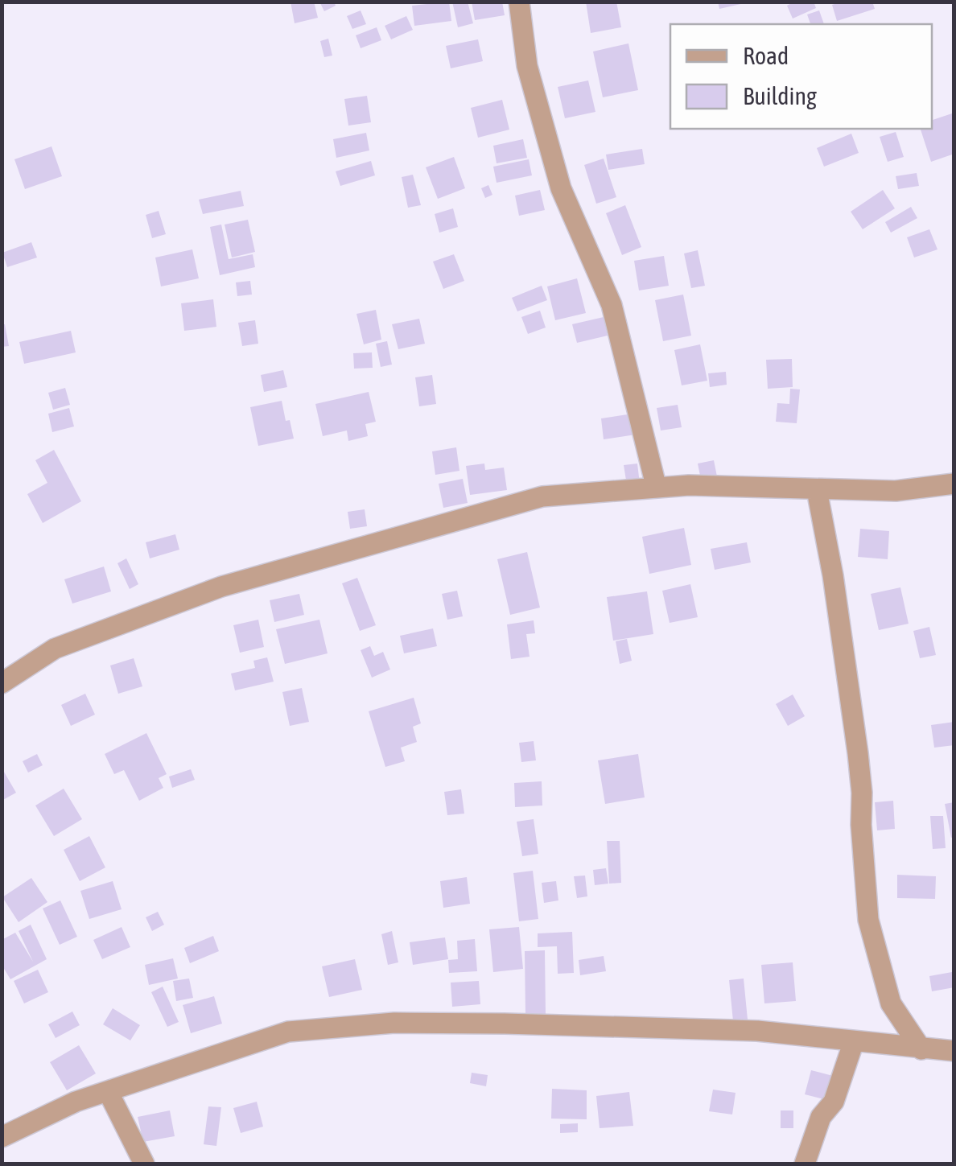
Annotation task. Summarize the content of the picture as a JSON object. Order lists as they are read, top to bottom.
{
  "legend": ["Road", "Building"]
}
